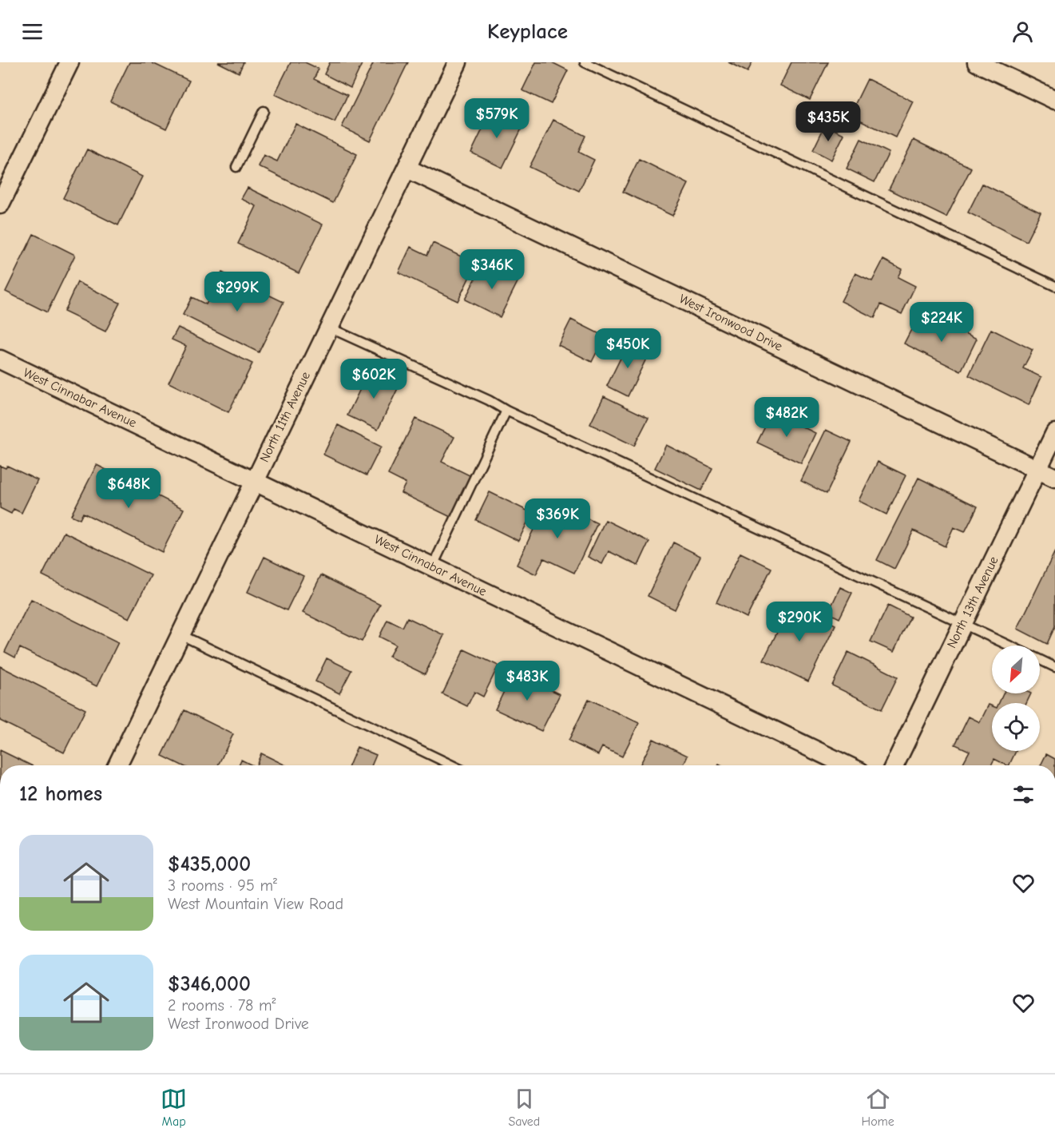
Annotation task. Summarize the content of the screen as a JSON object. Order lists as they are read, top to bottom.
{
  "streets": {
    "street": [
      "West Ironwood Drive",
      "West Cinnabar Avenue",
      "North 11th Avenue",
      "North 13th Avenue"
    ]
  },
  "crossings": [
    ["West Ironwood Drive", "North 11th Avenue"],
    ["West Ironwood Drive", "North 13th Avenue"],
    ["West Cinnabar Avenue", "North 11th Avenue"]
  ],
  "north": "bottom left",
  "page": {
    "header": "Keyplace",
    "price": [
      "$579K",
      "$435K",
      "$346K",
      "$299K",
      "$224K",
      "$450K",
      "$602K",
      "$482K",
      "$648K",
      "$369K",
      "$290K",
      "$483K"
    ],
    "heading": "12 homes",
    "list": [
      {
        "name": "$435,000",
        "note": "3 rooms · 95 m² · West Mountain View Road"
      },
      {
        "name": "$346,000",
        "note": "2 rooms · 78 m² · West Ironwood Drive"
      }
    ],
    "tabs": ["Map", "Saved", "Home"]
  }
}
